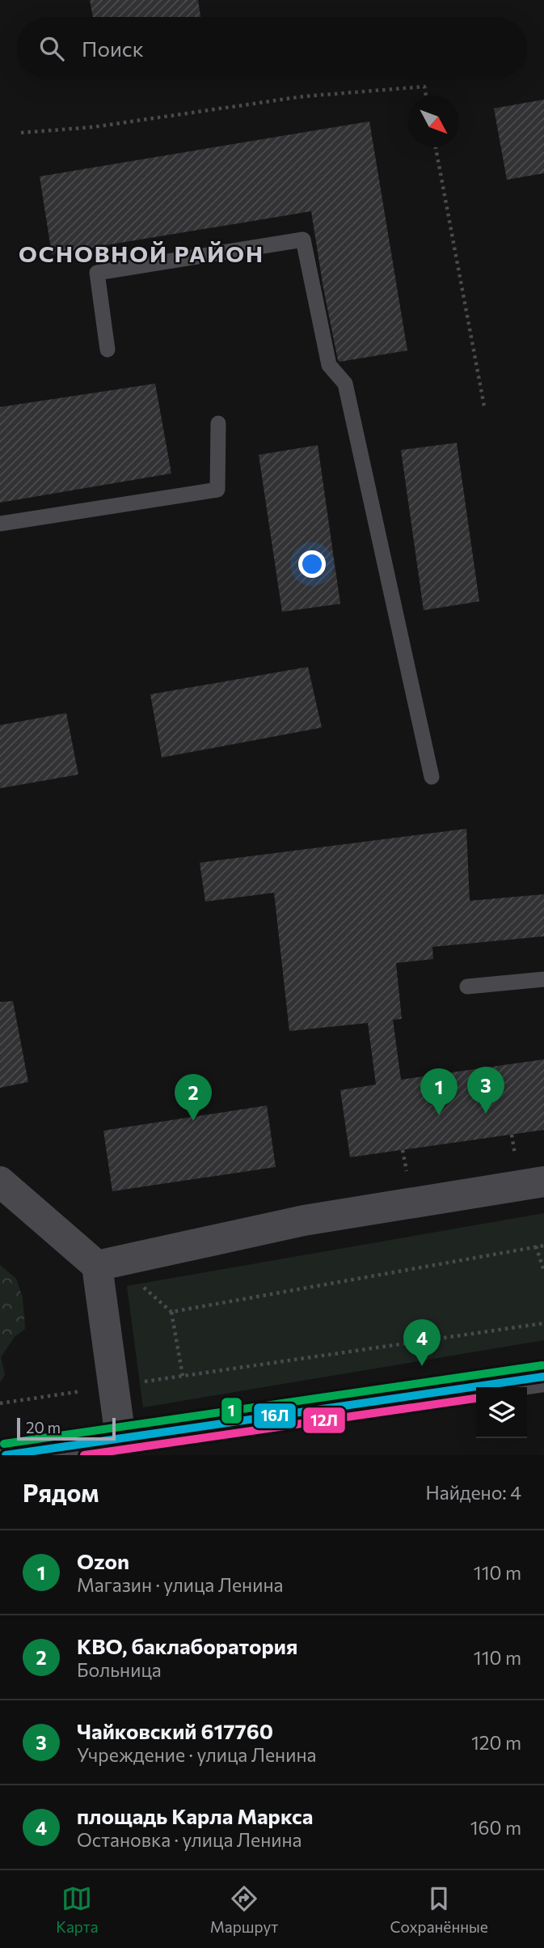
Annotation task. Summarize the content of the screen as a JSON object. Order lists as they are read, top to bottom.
{
  "districts": ["ОСНОВНОЙ РАЙОН"],
  "lines": ["transit line 1", "transit line 16Л", "transit line 12Л"],
  "scale_bar": "20 m",
  "north": "bottom right",
  "page": {
    "search": "Поиск",
    "pins": [
      "3",
      "1",
      "2",
      "4"
    ],
    "scale": "20 m",
    "heading": ["Рядом", "Найдено: 4"],
    "list": [
      {
        "mark": "1",
        "name": "Ozon",
        "note": "Магазин · улица Ленина",
        "value": "110 m"
      },
      {
        "mark": "2",
        "name": "КВО, баклаборатория",
        "note": "Больница",
        "value": "110 m"
      },
      {
        "mark": "3",
        "name": "Чайковский 617760",
        "note": "Учреждение · улица Ленина",
        "value": "120 m"
      },
      {
        "mark": "4",
        "name": "площадь Карла Маркса",
        "note": "Остановка · улица Ленина",
        "value": "160 m"
      }
    ],
    "nav": ["Карта", "Маршрут", "Сохранённые"]
  }
}
